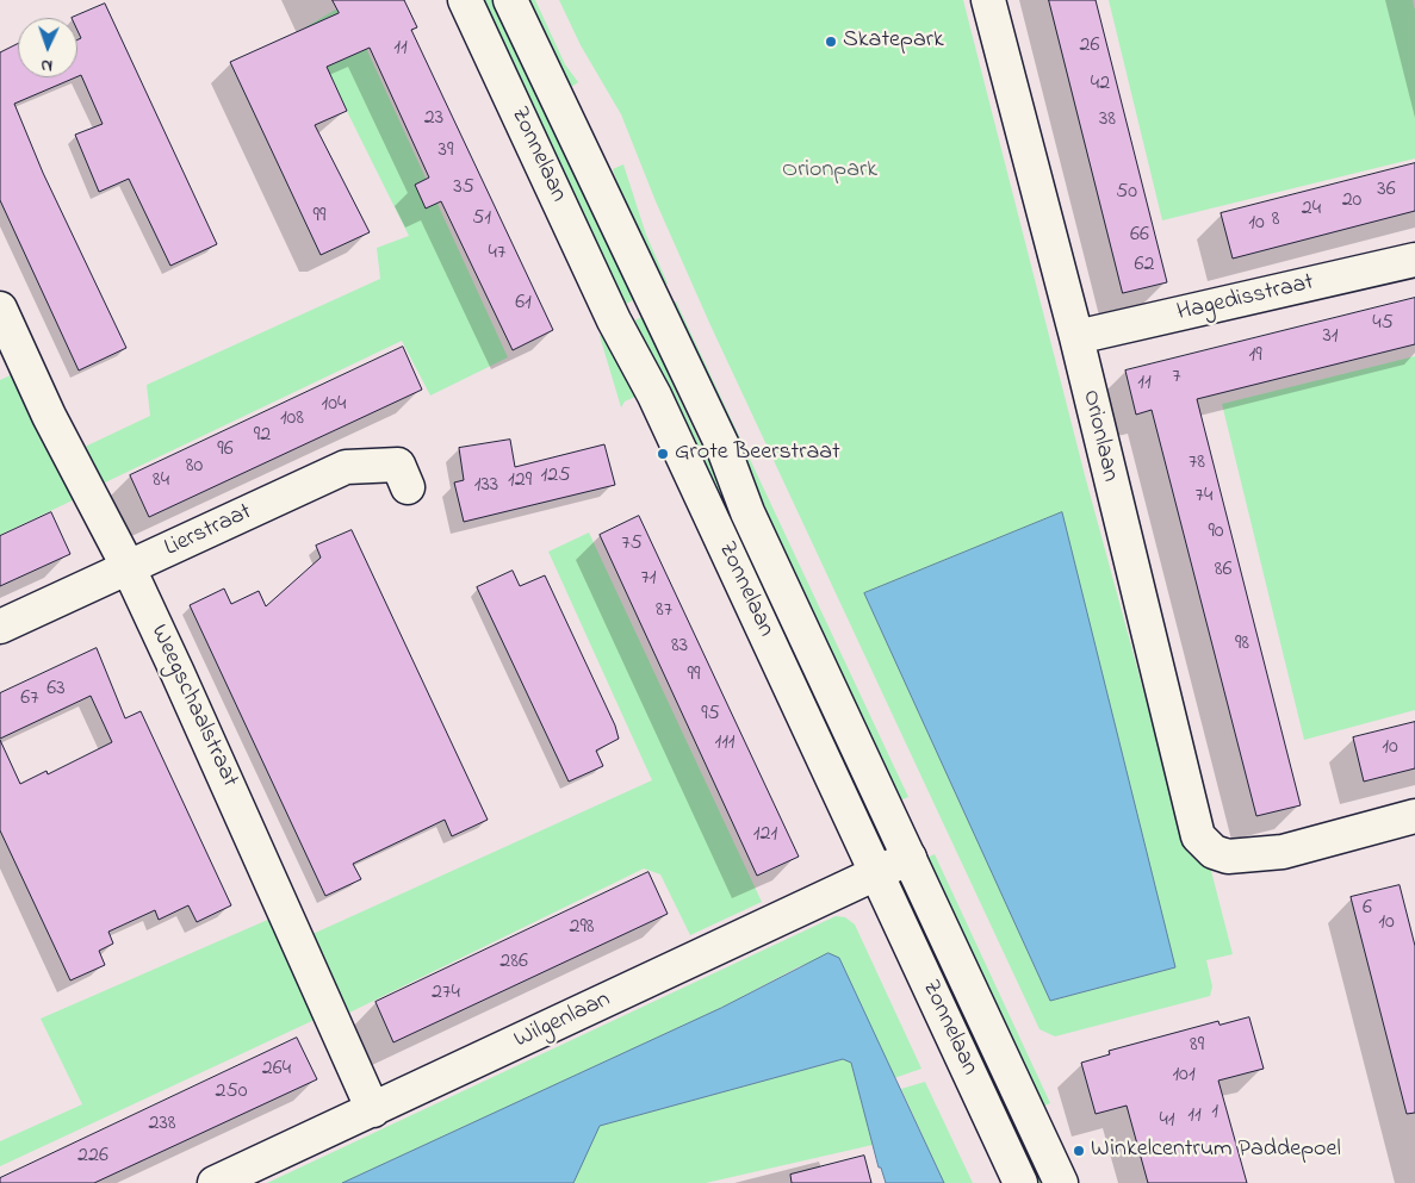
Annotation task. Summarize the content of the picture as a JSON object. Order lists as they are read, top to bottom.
{
  "streets": {
    "street": [
      "Zonnelaan",
      "Hagedisstraat",
      "Orionlaan",
      "Lierstraat",
      "Weegschaalstraat",
      "Wilgenlaan"
    ]
  },
  "crossings": [
    ["Zonnelaan", "Wilgenlaan"],
    ["Hagedisstraat", "Orionlaan"],
    ["Lierstraat", "Weegschaalstraat"],
    ["Weegschaalstraat", "Wilgenlaan"]
  ],
  "parks": ["Orionpark"],
  "places": ["Skatepark", "Grote Beerstraat", "Winkelcentrum Paddepoel"],
  "house_numbers": [
    "26",
    "11",
    "42",
    "23",
    "38",
    "39",
    "35",
    "36",
    "50",
    "20",
    "24",
    "99",
    "51",
    "8",
    "10",
    "66",
    "47",
    "62",
    "61",
    "45",
    "31",
    "19",
    "7",
    "11",
    "104",
    "108",
    "92",
    "96",
    "78",
    "80",
    "125",
    "84",
    "129",
    "133",
    "74",
    "90",
    "75",
    "86",
    "71",
    "87",
    "98",
    "83",
    "99",
    "63",
    "67",
    "95",
    "111",
    "10",
    "121",
    "6",
    "10",
    "298",
    "286",
    "274",
    "89",
    "264",
    "101",
    "250",
    "1",
    "11",
    "41",
    "238",
    "226"
  ],
  "north": "bottom"
}
